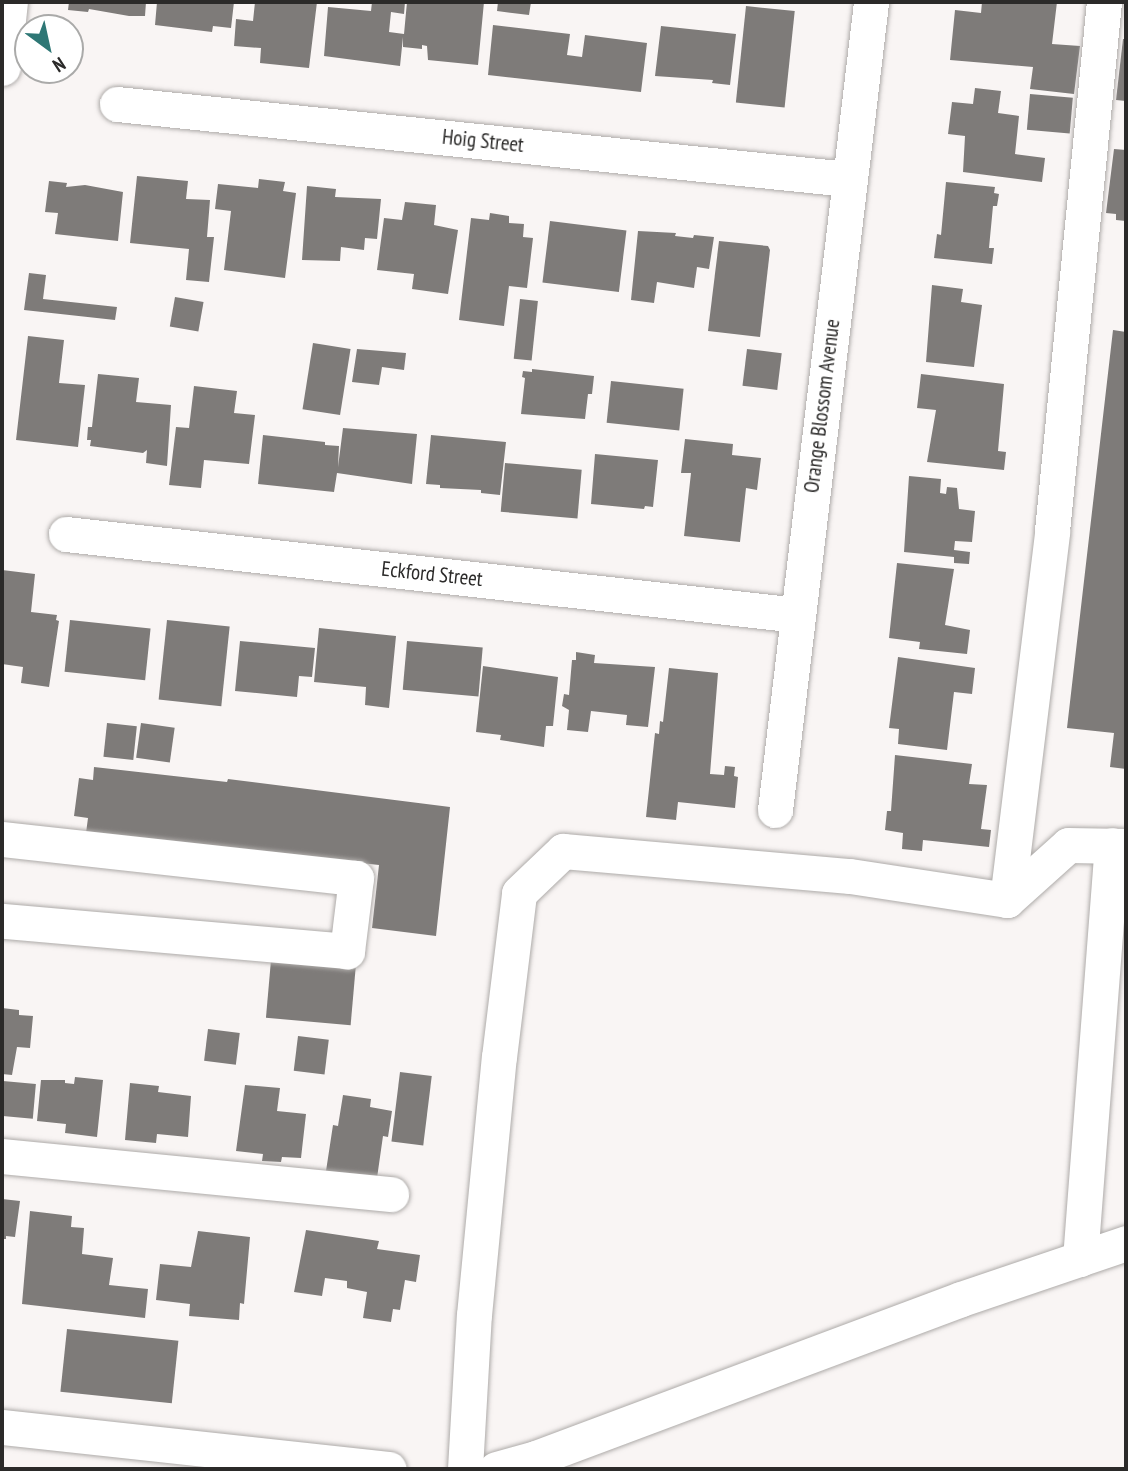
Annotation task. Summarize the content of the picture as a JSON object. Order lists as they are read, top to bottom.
{
  "streets": {
    "street": ["Hoig Street", "Orange Blossom Avenue", "Eckford Street"]
  },
  "crossings": [
    ["Hoig Street", "Orange Blossom Avenue"],
    ["Orange Blossom Avenue", "Eckford Street"]
  ],
  "north": "bottom right"
}
